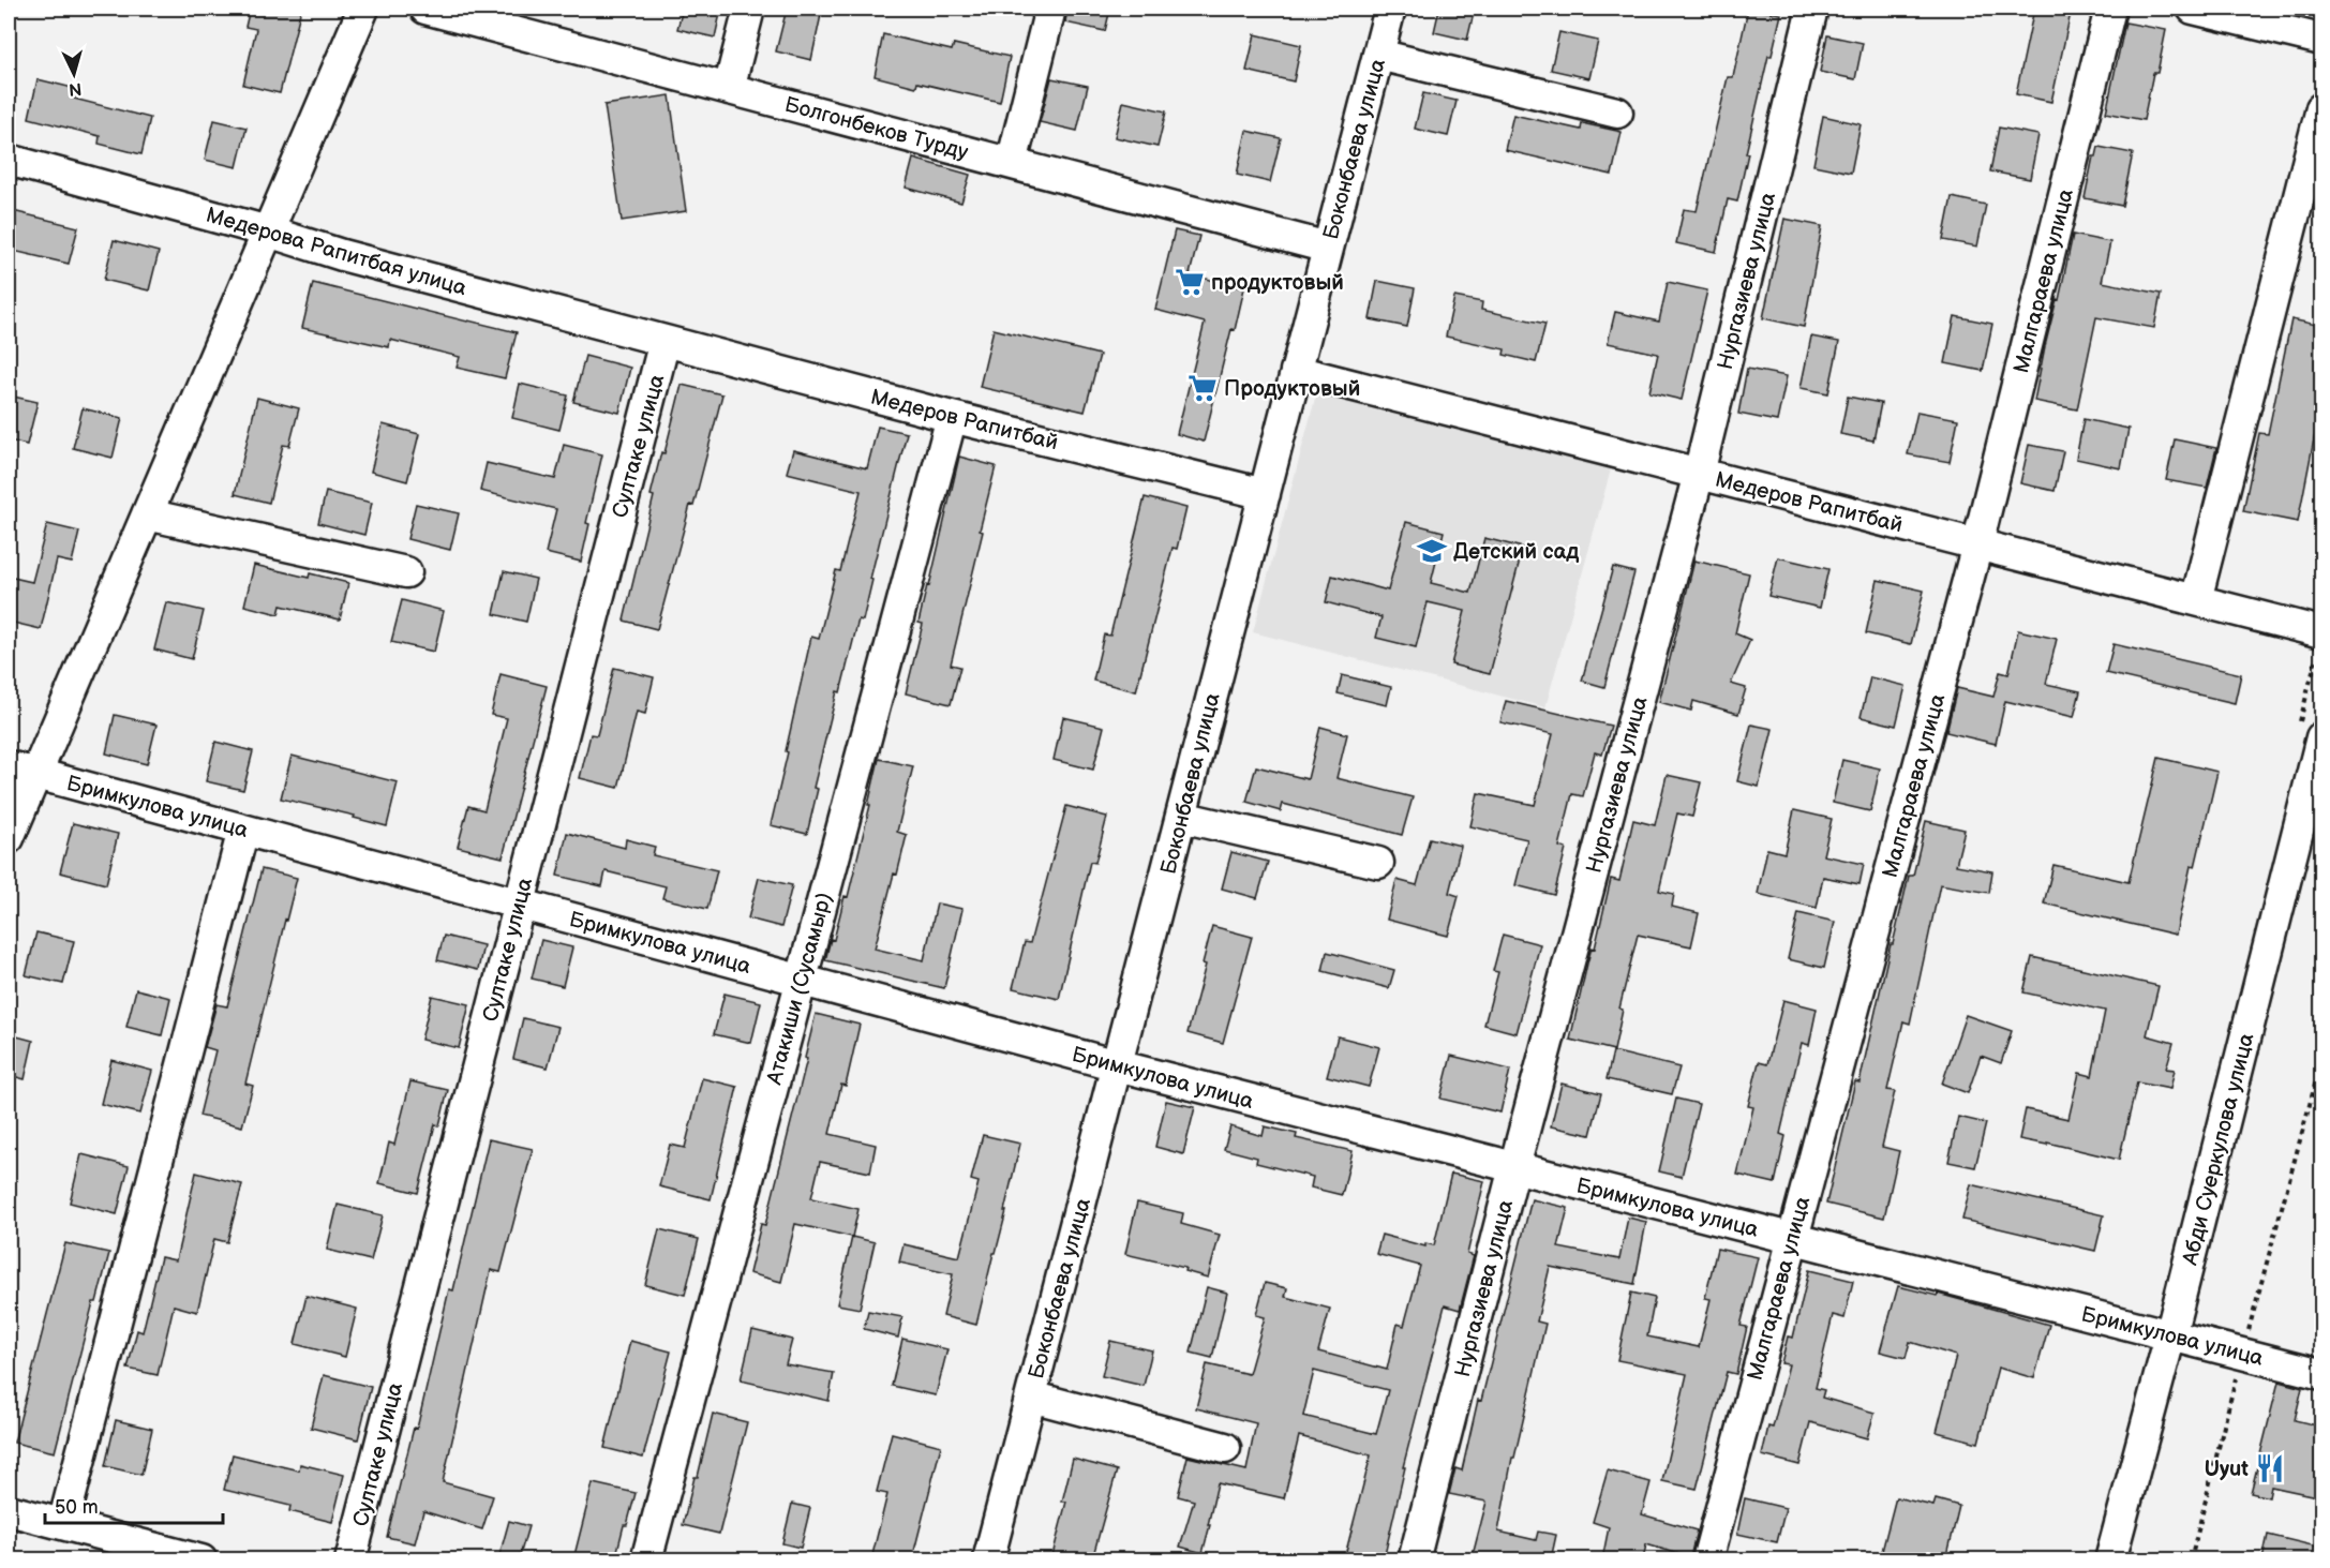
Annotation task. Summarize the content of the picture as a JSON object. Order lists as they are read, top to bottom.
{
  "streets": {
    "street": [
      "Болгонбеков Турду",
      "Боконбаева улица",
      "Медерова Рапитбая улица",
      "Нургазиева улица",
      "Малгараева улица",
      "Медеров Рапитбай",
      "Султаке улица",
      "Бримкулова улица",
      "Атакиши (Сусамыр)",
      "Абди Суеркулова улица"
    ]
  },
  "crossings": [
    ["Болгонбеков Турду", "Боконбаева улица"],
    ["Боконбаева улица", "Медеров Рапитбай"],
    ["Боконбаева улица", "Бримкулова улица"],
    ["Медерова Рапитбая улица", "Медеров Рапитбай"],
    ["Медерова Рапитбая улица", "Султаке улица"],
    ["Нургазиева улица", "Медеров Рапитбай"],
    ["Нургазиева улица", "Бримкулова улица"],
    ["Малгараева улица", "Медеров Рапитбай"],
    ["Малгараева улица", "Бримкулова улица"],
    ["Медеров Рапитбай", "Султаке улица"],
    ["Медеров Рапитбай", "Атакиши (Сусамыр)"],
    ["Султаке улица", "Бримкулова улица"],
    ["Бримкулова улица", "Атакиши (Сусамыр)"],
    ["Бримкулова улица", "Абди Суеркулова улица"]
  ],
  "places": {
    "supermarket": ["продуктовый", "Продуктовый"],
    "school or university": ["Детский сад"],
    "restaurant": ["Uyut"]
  },
  "scale_bar": "50 m",
  "north": "bottom"
}
